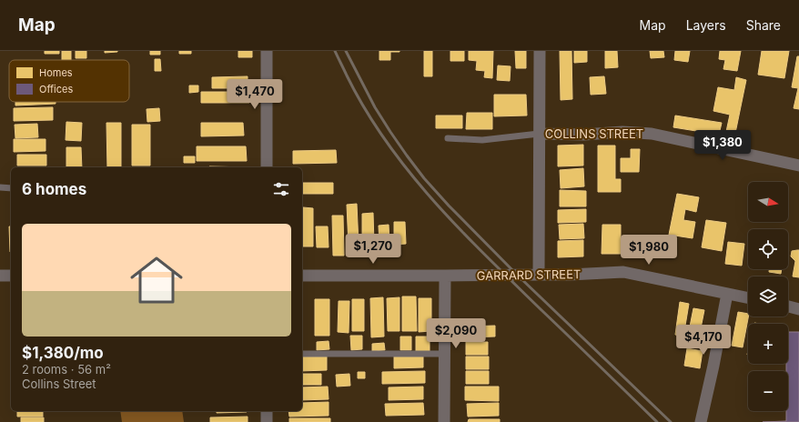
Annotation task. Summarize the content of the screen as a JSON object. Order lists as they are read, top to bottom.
{
  "streets": {
    "street": ["COLLINS STREET", "GARRARD STREET"]
  },
  "legend": ["Homes", "Offices"],
  "north": "right",
  "page": {
    "header": "Map",
    "nav": ["Map", "Layers", "Share"],
    "price": [
      "$1,470",
      "$1,380",
      "$1,270",
      "$1,980",
      "$2,090",
      "$4,170"
    ],
    "heading": "6 homes",
    "map_buttons": ["+", "−"],
    "list": [
      {
        "name": "$1,380/mo",
        "note": "2 rooms · 56 m² · Collins Street"
      }
    ]
  }
}
